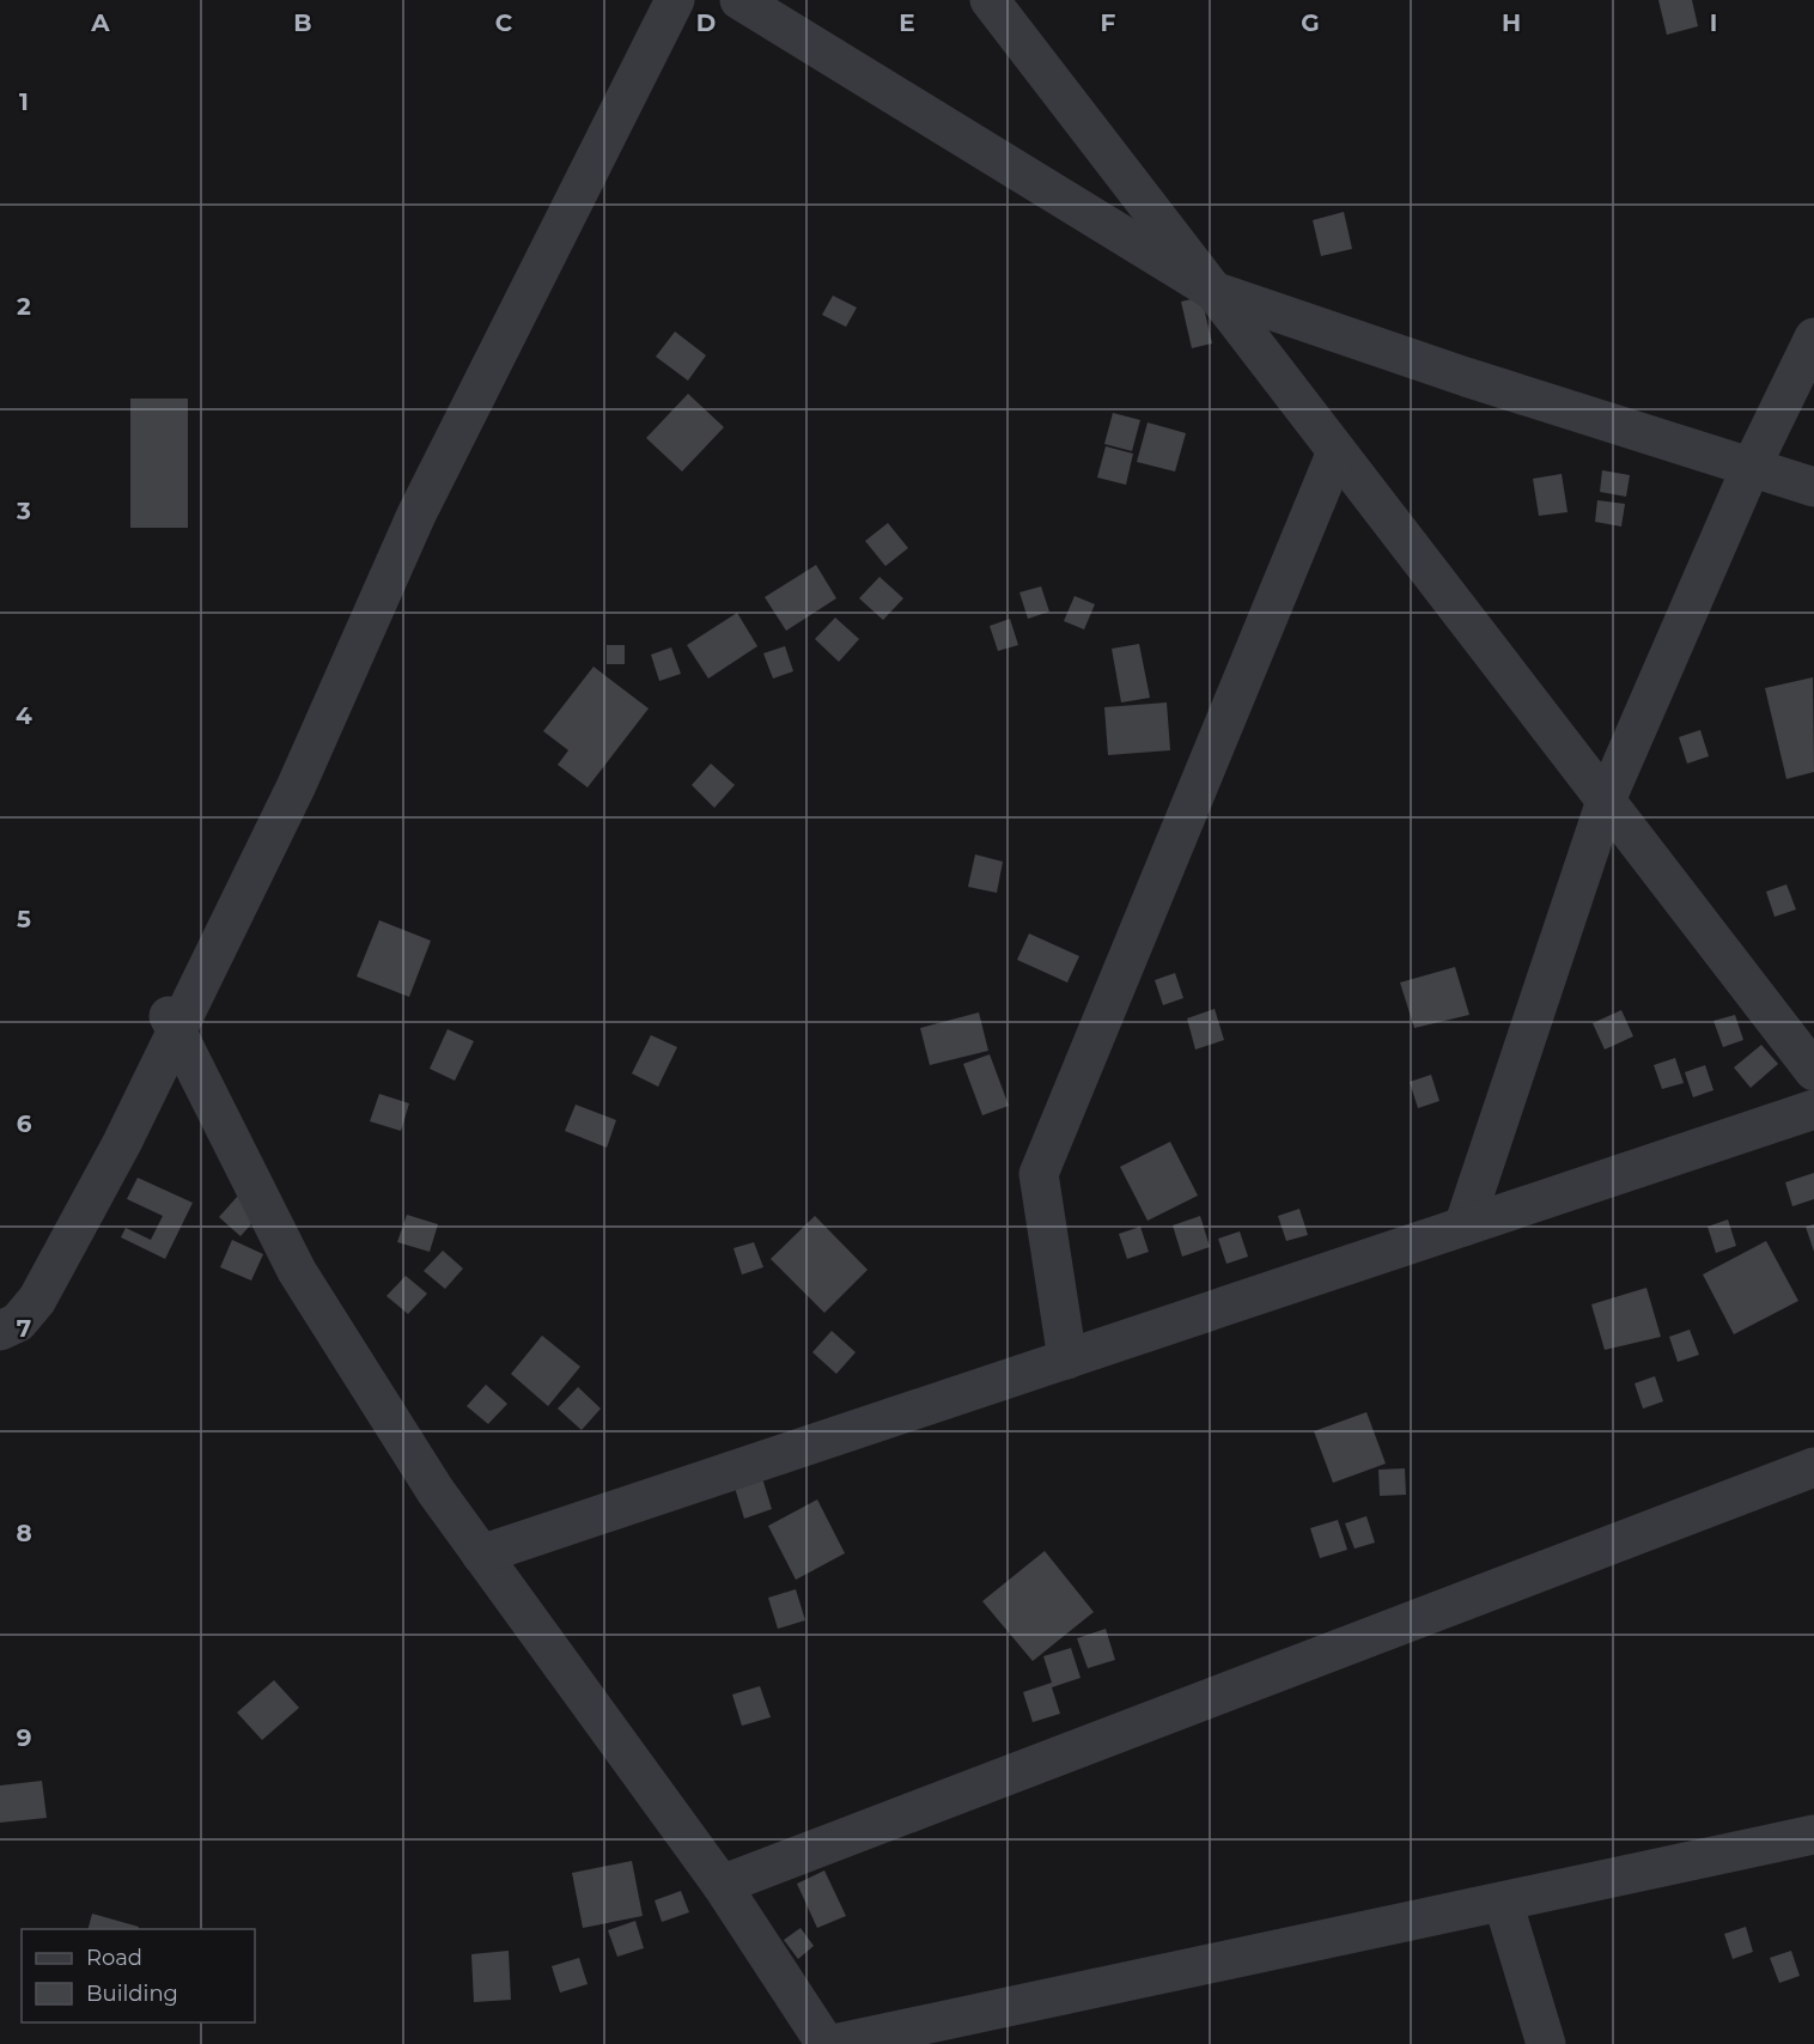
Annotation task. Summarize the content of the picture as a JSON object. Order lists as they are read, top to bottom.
{
  "legend": ["Road", "Building"],
  "grid": {
    "columns": [
      "A",
      "B",
      "C",
      "D",
      "E",
      "F",
      "G",
      "H",
      "I"
    ],
    "rows": [
      "1",
      "2",
      "3",
      "4",
      "5",
      "6",
      "7",
      "8",
      "9"
    ]
  }
}
